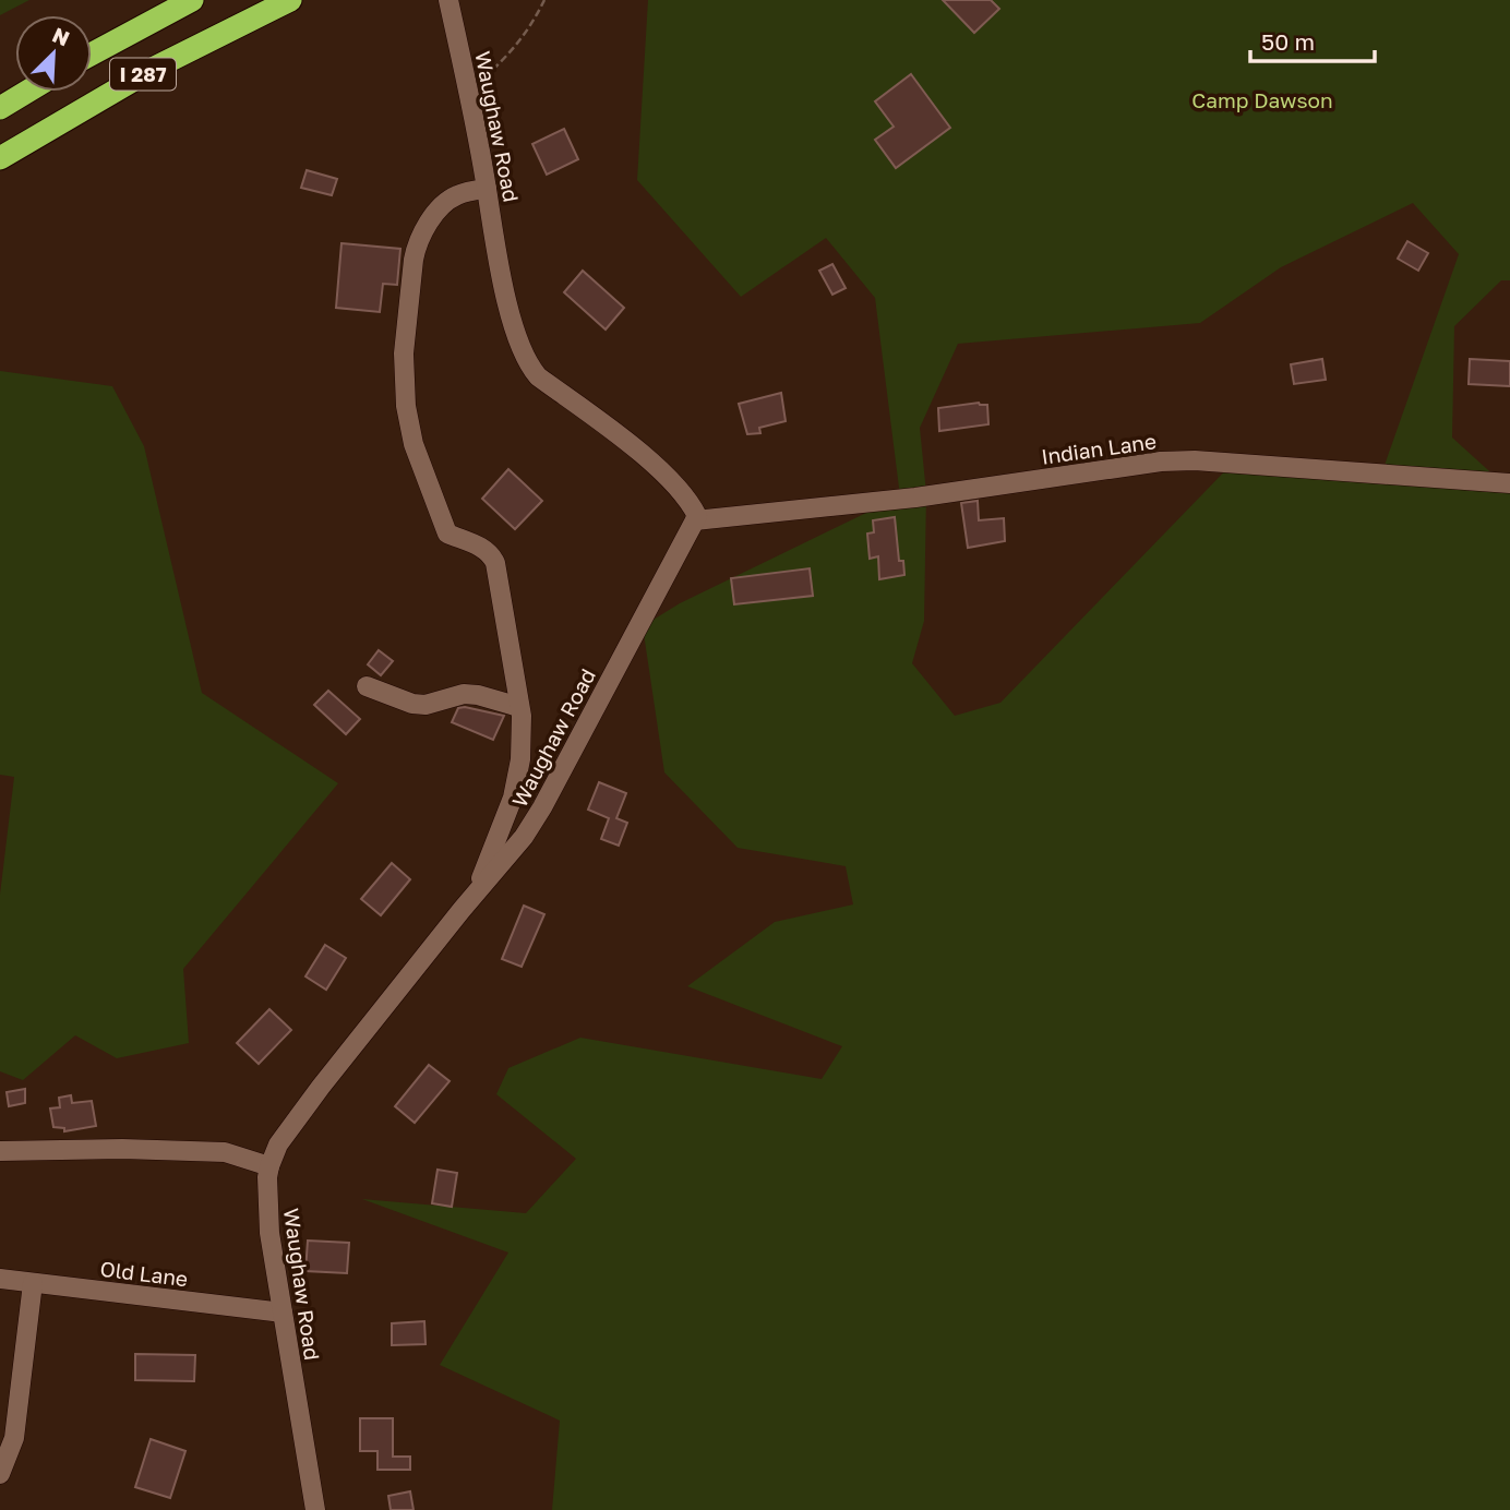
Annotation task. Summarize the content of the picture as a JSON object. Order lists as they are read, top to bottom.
{
  "streets": {
    "highway": ["I 287"],
    "street": ["Waughaw Road", "Indian Lane", "Old Lane"]
  },
  "crossings": [
    ["Waughaw Road", "Indian Lane"],
    ["Waughaw Road", "Old Lane"]
  ],
  "parks": ["Camp Dawson"],
  "scale_bar": "50 m",
  "north": "top right"
}
